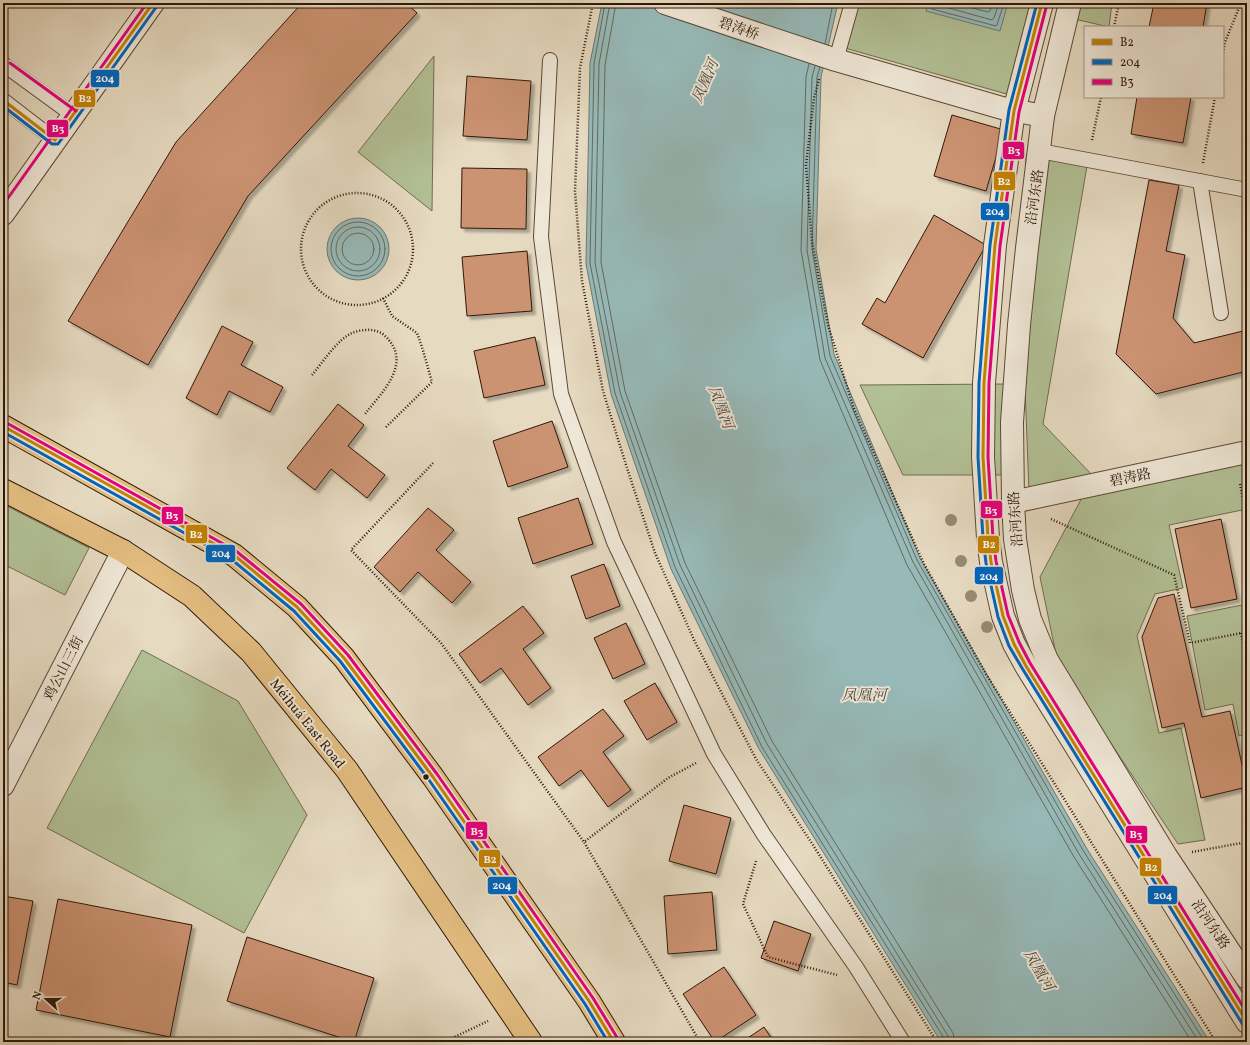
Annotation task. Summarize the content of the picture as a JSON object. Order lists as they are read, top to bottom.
{
  "streets": {
    "main road": ["Méihuá East Road"],
    "street": [
      "碧涛桥",
      "沿河东路",
      "碧涛路",
      "鸡公山三街"
    ]
  },
  "crossings": [
    ["碧涛桥", "沿河东路"],
    ["沿河东路", "碧涛路"],
    ["鸡公山三街", "Méihuá East Road"]
  ],
  "water": ["凤凰河"],
  "lines": ["transit line B2", "transit line 204", "transit line B3"],
  "legend": ["B2", "204", "B3"],
  "north": "left"
}
